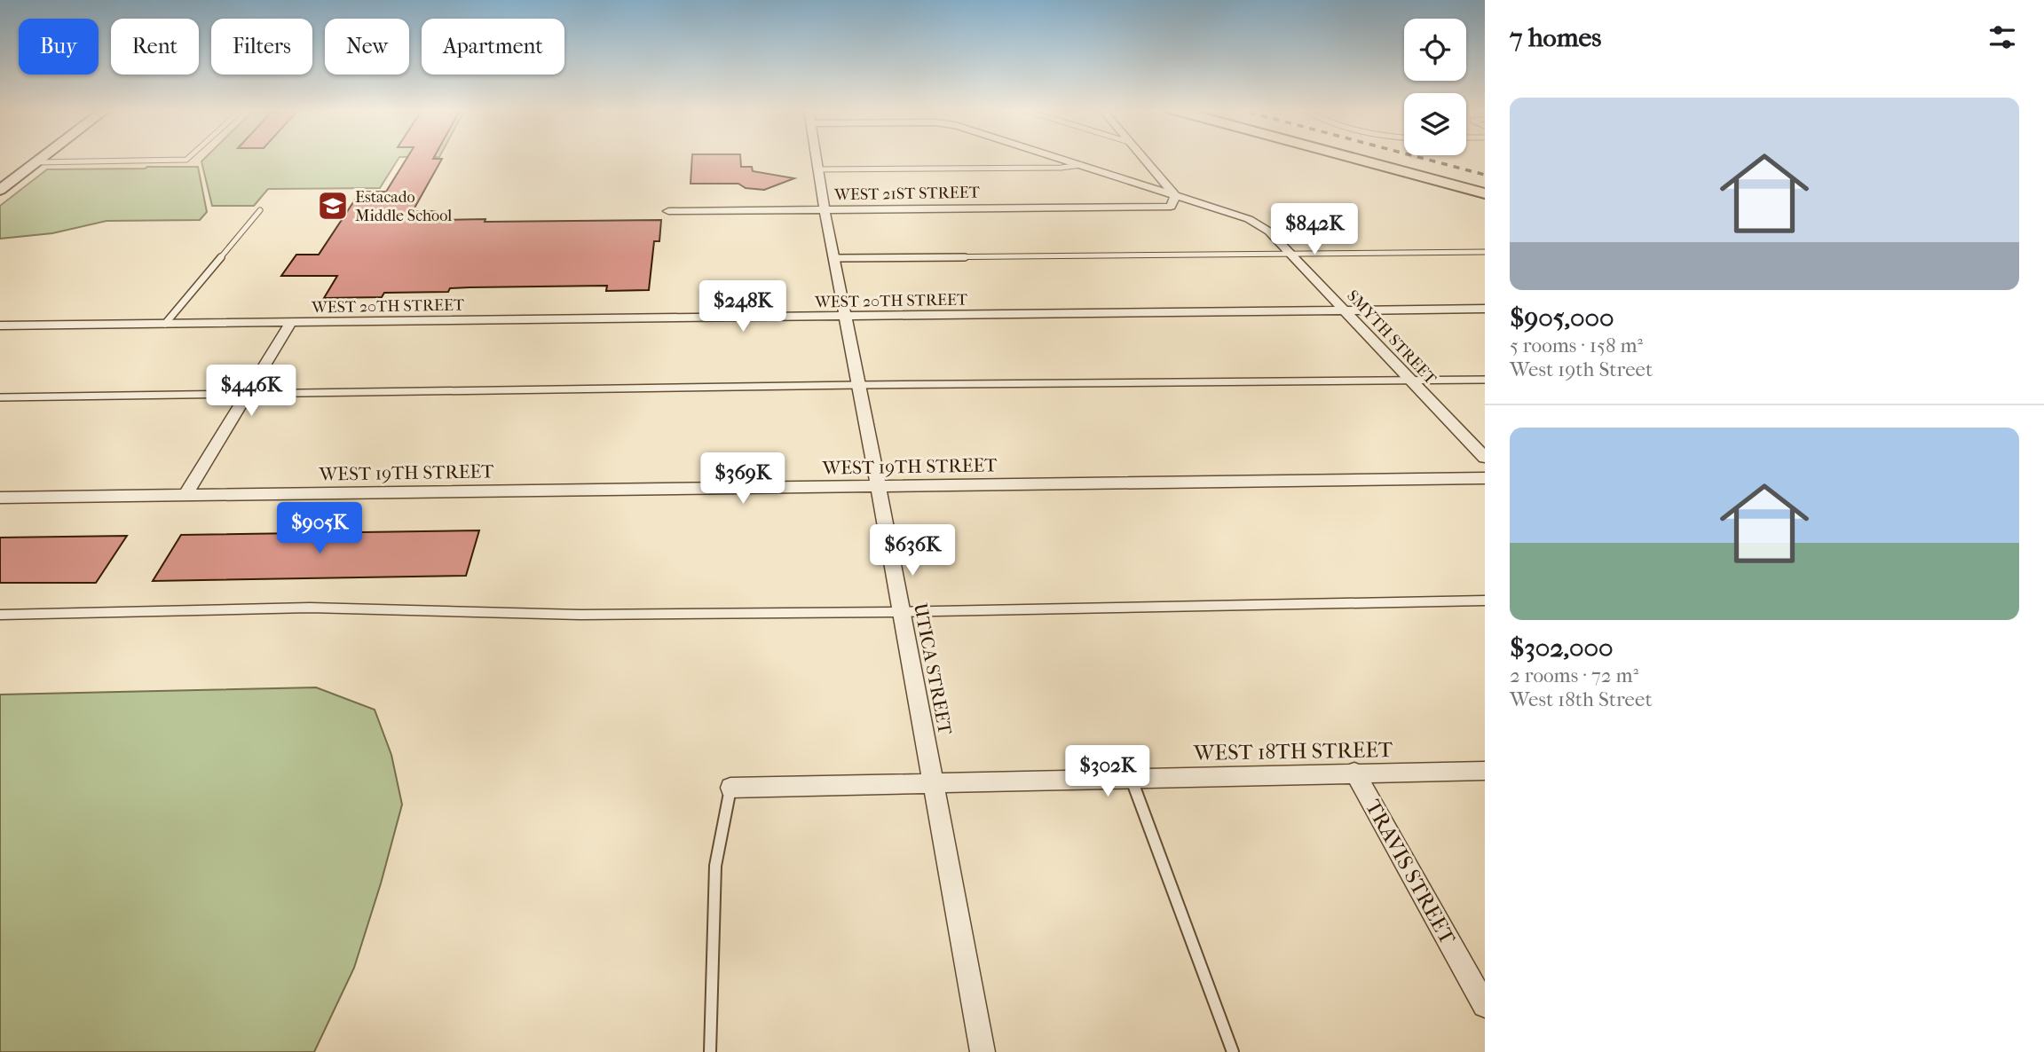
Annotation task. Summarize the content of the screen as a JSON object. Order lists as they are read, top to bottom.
{
  "streets": {
    "street": [
      "WEST 21ST STREET",
      "WEST 20TH STREET",
      "SMYTH STREET",
      "WEST 19TH STREET",
      "UTICA STREET",
      "WEST 18TH STREET",
      "TRAVIS STREET"
    ]
  },
  "crossings": [
    ["WEST 21ST STREET", "SMYTH STREET"],
    ["WEST 21ST STREET", "UTICA STREET"],
    ["WEST 20TH STREET", "SMYTH STREET"],
    ["WEST 20TH STREET", "UTICA STREET"],
    ["WEST 19TH STREET", "UTICA STREET"],
    ["UTICA STREET", "WEST 18TH STREET"],
    ["WEST 18TH STREET", "TRAVIS STREET"]
  ],
  "places": {
    "school or university": ["Estacado Middle School"]
  },
  "page": {
    "heading": "7 homes",
    "chip": [
      "Buy",
      "Rent",
      "Filters",
      "New",
      "Apartment"
    ],
    "list": [
      {
        "name": "$905,000",
        "note": "5 rooms · 158 m² · West 19th Street"
      },
      {
        "name": "$302,000",
        "note": "2 rooms · 72 m² · West 18th Street"
      }
    ],
    "price": [
      "$842K",
      "$248K",
      "$446K",
      "$369K",
      "$905K",
      "$636K",
      "$302K"
    ]
  }
}
